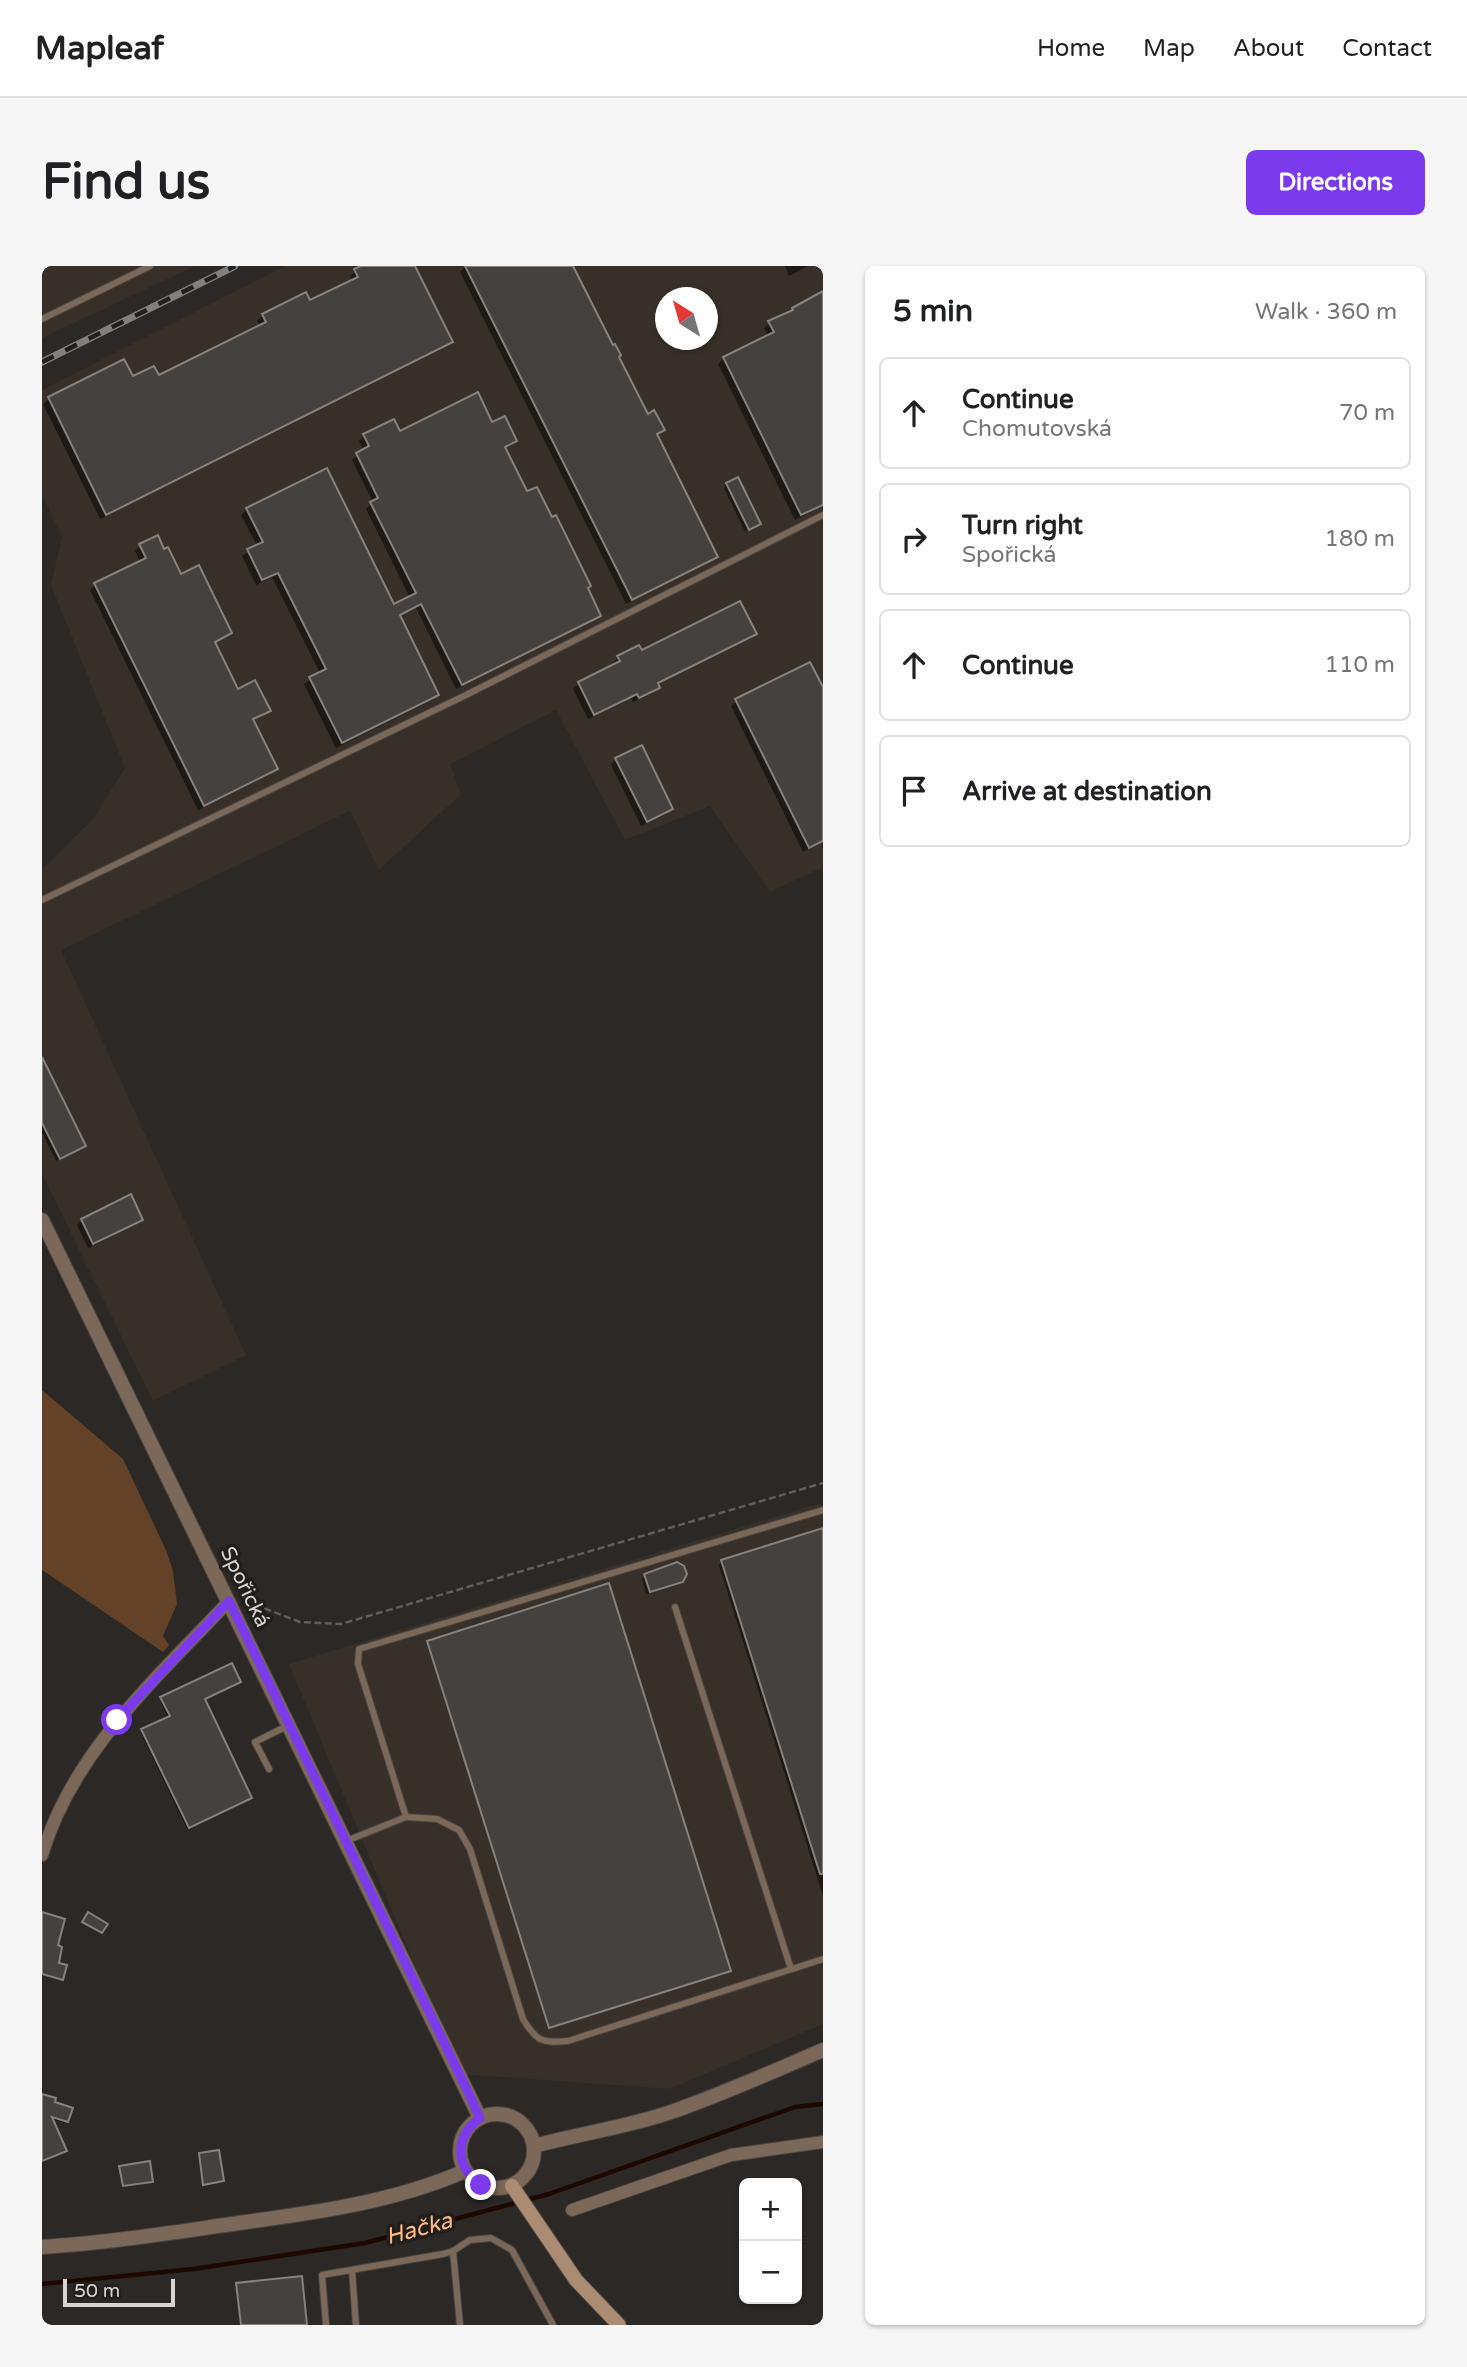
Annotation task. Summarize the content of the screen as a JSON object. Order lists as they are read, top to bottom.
{
  "streets": {
    "street": ["Spořická"]
  },
  "water": ["Hačka"],
  "scale_bar": "50 m",
  "north": "top left",
  "page": {
    "header": "Mapleaf",
    "nav": [
      "Home",
      "Map",
      "About",
      "Contact"
    ],
    "buttons": "Directions",
    "title": "Find us",
    "heading": ["5 min", "Walk · 360 m"],
    "list": [
      ["Continue", "Chomutovská", "70 m"],
      ["Turn right", "Spořická", "180 m"],
      ["Continue", "110 m"],
      "Arrive at destination"
    ],
    "map_buttons": ["+", "−"],
    "scale": "50 m"
  }
}
